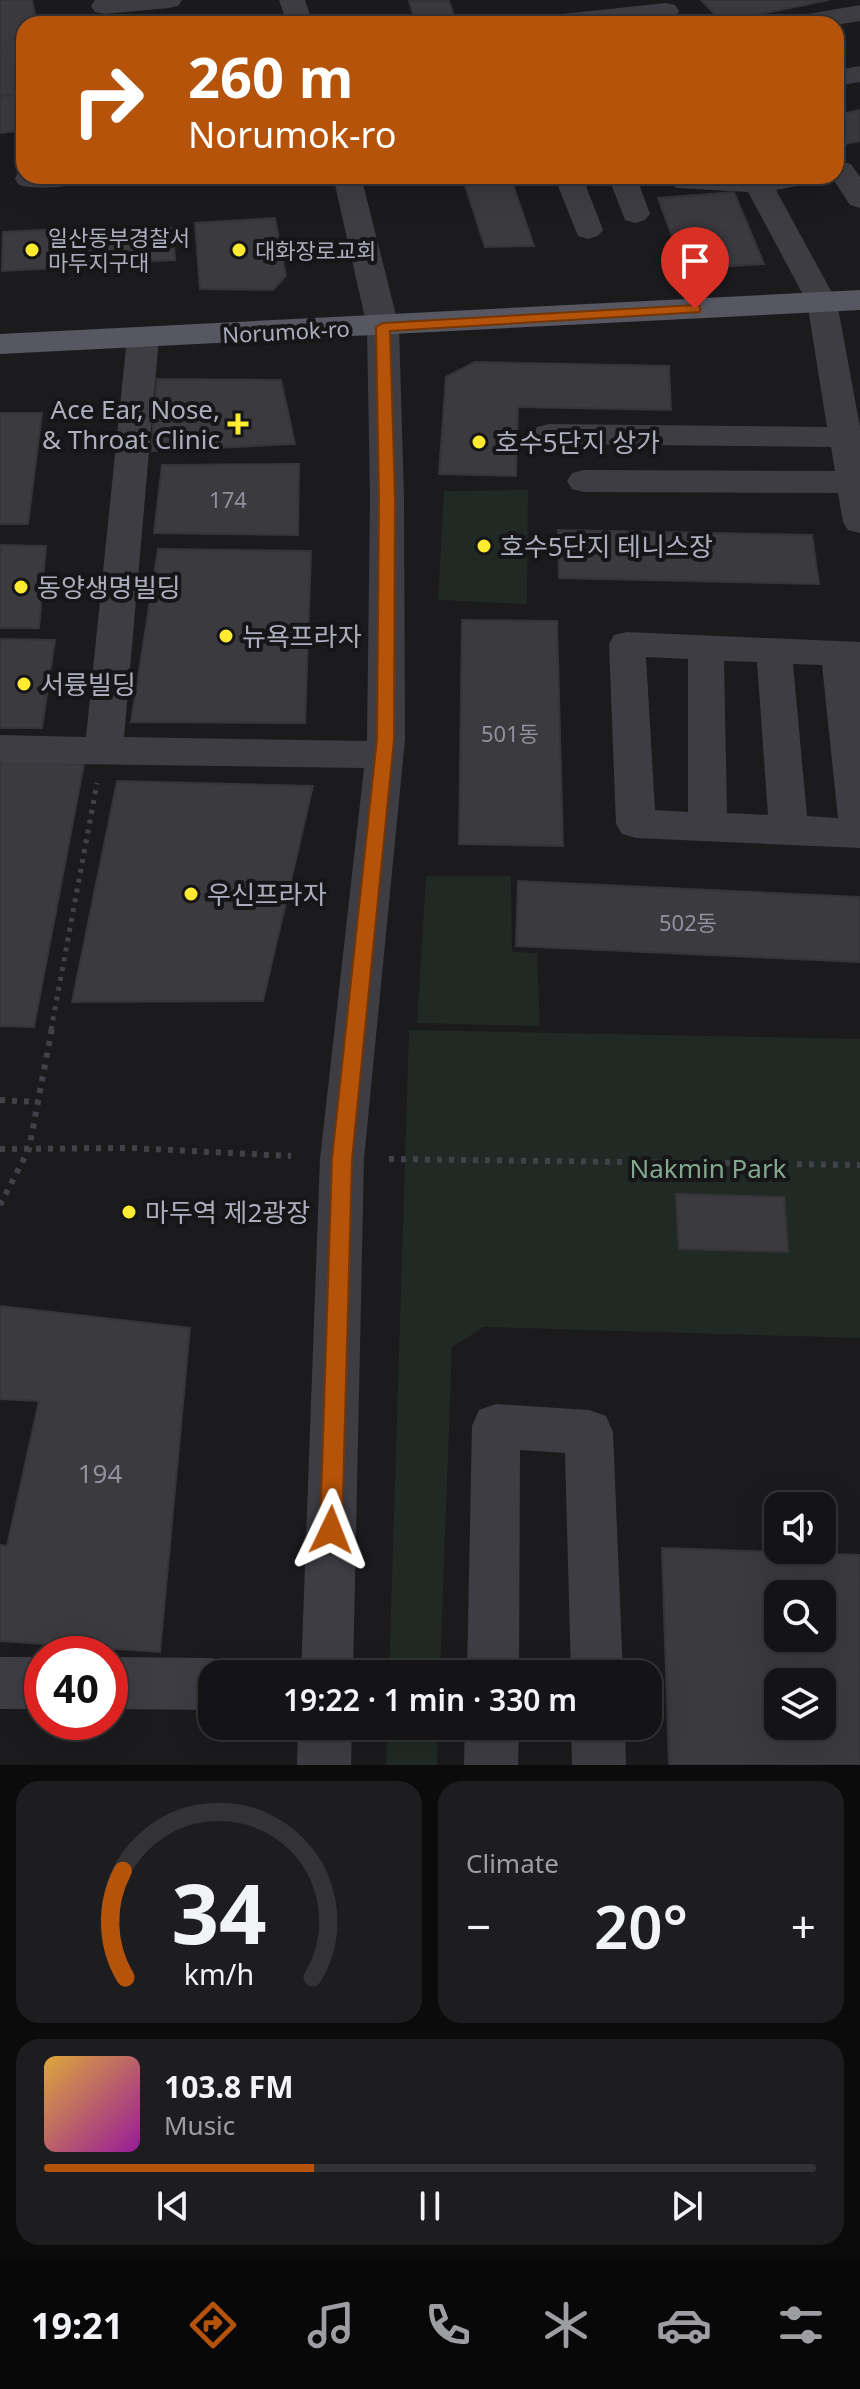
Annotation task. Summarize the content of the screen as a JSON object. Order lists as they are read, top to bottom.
{
  "streets": {
    "main road": ["Norumok-ro"]
  },
  "parks": ["Nakmin Park"],
  "places": {
    "other": [
      "일산동부경찰서 마두지구대",
      "대화장로교회",
      "호수5단지 상가",
      "호수5단지 테니스장",
      "동양생명빌딩",
      "뉴욕프라자",
      "서륭빌딩",
      "우신프라자",
      "마두역 제2광장"
    ],
    "health": ["Ace Ear, Nose, & Throat Clinic"]
  },
  "house_numbers": [
    "174",
    "501동",
    "502동",
    "194"
  ],
  "page": {
    "turn": ["260 m", "Norumok-ro"],
    "limit": "40",
    "trip": "19:22 · 1 min · 330 m",
    "tile": "Climate",
    "heat": ["−", "20°", "+"],
    "song": ["103.8 FM", "Music"],
    "tabs": "19:21",
    "gauge": ["34", "km/h"]
  }
}
